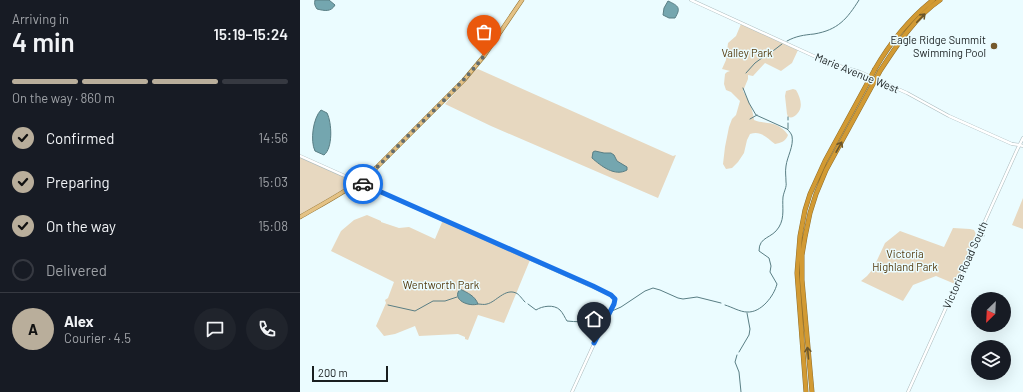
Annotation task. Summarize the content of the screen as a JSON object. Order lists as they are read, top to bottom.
{
  "streets": {
    "street": ["Marie Avenue West", "Victoria Road South"]
  },
  "crossings": [
    ["Marie Avenue West", "Victoria Road South"]
  ],
  "parks": ["Valley Park", "Victoria Highland Park", "Wentworth Park"],
  "places": ["Eagle Ridge Summit Swimming Pool"],
  "scale_bar": "200 m",
  "north": "bottom left",
  "page": {
    "heading": ["4 min", "Arriving in", "15:19–15:24"],
    "panel": ["Alex", "Courier · 4.5"],
    "bar": "On the way · 860 m",
    "list": [
      ["Confirmed", "14:56"],
      ["Preparing", "15:03"],
      ["On the way", "15:08"],
      "Delivered"
    ],
    "round": "A",
    "scale": "200 m"
  }
}
